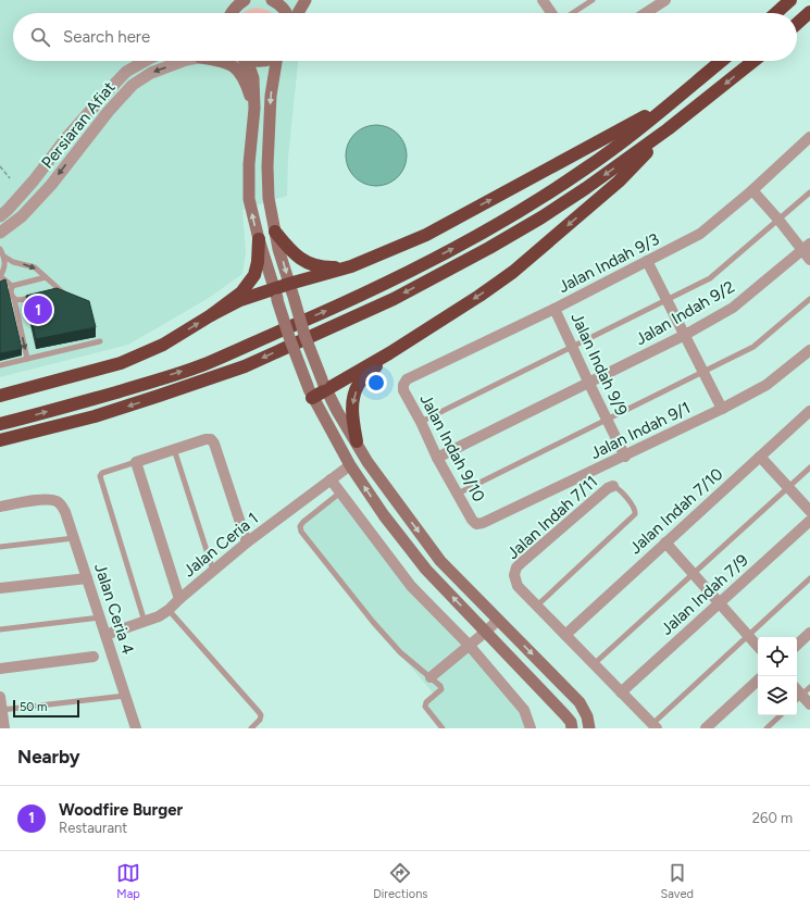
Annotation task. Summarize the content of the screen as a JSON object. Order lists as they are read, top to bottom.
{
  "streets": {
    "street": [
      "Persiaran Afiat",
      "Jalan Indah 9/3",
      "Jalan Indah 9/2",
      "Jalan Indah 9/9",
      "Jalan Indah 9/1",
      "Jalan Indah 9/10",
      "Jalan Indah 7/10",
      "Jalan Indah 7/11",
      "Jalan Ceria 1",
      "Jalan Indah 7/9",
      "Jalan Ceria 4"
    ]
  },
  "crossings": [
    ["Jalan Indah 9/3", "Jalan Indah 9/9"],
    ["Jalan Indah 9/3", "Jalan Indah 9/10"],
    ["Jalan Indah 9/2", "Jalan Indah 9/9"],
    ["Jalan Indah 9/2", "Jalan Indah 9/10"],
    ["Jalan Indah 9/9", "Jalan Indah 9/1"],
    ["Jalan Indah 9/1", "Jalan Indah 9/10"],
    ["Jalan Ceria 1", "Jalan Ceria 4"]
  ],
  "scale_bar": "50 m",
  "page": {
    "search": "Search here",
    "pins": "1",
    "scale": "50 m",
    "heading": "Nearby",
    "list": [
      {
        "mark": "1",
        "name": "Woodfire Burger",
        "note": "Restaurant",
        "value": "260 m"
      }
    ],
    "nav": ["Map", "Directions", "Saved"]
  }
}
